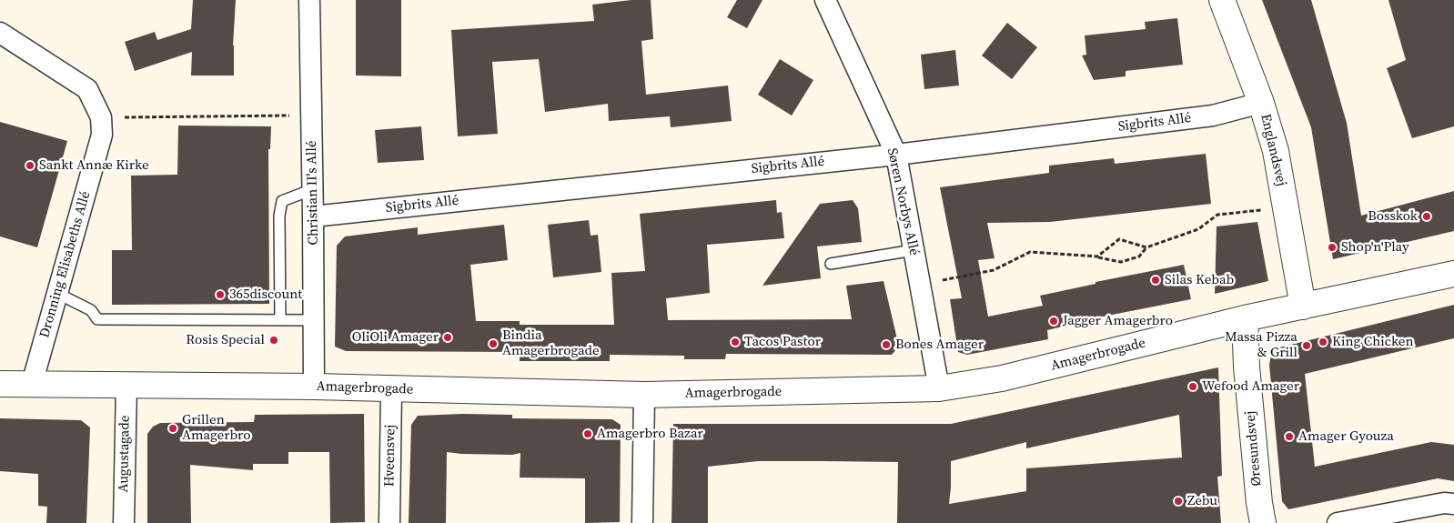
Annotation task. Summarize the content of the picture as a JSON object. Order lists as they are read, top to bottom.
{
  "streets": {
    "street": [
      "Sigbrits Allé",
      "Englandsvej",
      "Christian II's Allé",
      "Søren Norbys Allé",
      "Dronning Elisabeths Allé",
      "Amagerbrogade",
      "Øresundsvej",
      "Augustagade",
      "Hveensvej"
    ]
  },
  "crossings": [
    ["Sigbrits Allé", "Englandsvej"],
    ["Sigbrits Allé", "Christian II's Allé"],
    ["Sigbrits Allé", "Søren Norbys Allé"],
    ["Englandsvej", "Amagerbrogade"],
    ["Christian II's Allé", "Amagerbrogade"],
    ["Søren Norbys Allé", "Amagerbrogade"],
    ["Dronning Elisabeths Allé", "Amagerbrogade"],
    ["Amagerbrogade", "Øresundsvej"],
    ["Amagerbrogade", "Augustagade"],
    ["Amagerbrogade", "Hveensvej"]
  ],
  "places": [
    "Sankt Annæ Kirke",
    "Bosskok",
    "Shop'n'Play",
    "Silas Kebab",
    "365discount",
    "Jagger Amagerbro",
    "OliOli Amager",
    "Rosis Special",
    "Tacos Pastor",
    "King Chicken",
    "Bindia Amagerbrogade",
    "Bones Amager",
    "Massa Pizza & Grill",
    "Wefood Amager",
    "Grillen Amagerbro",
    "Amagerbro Bazar",
    "Amager Gyouza",
    "Zebu"
  ]
}
